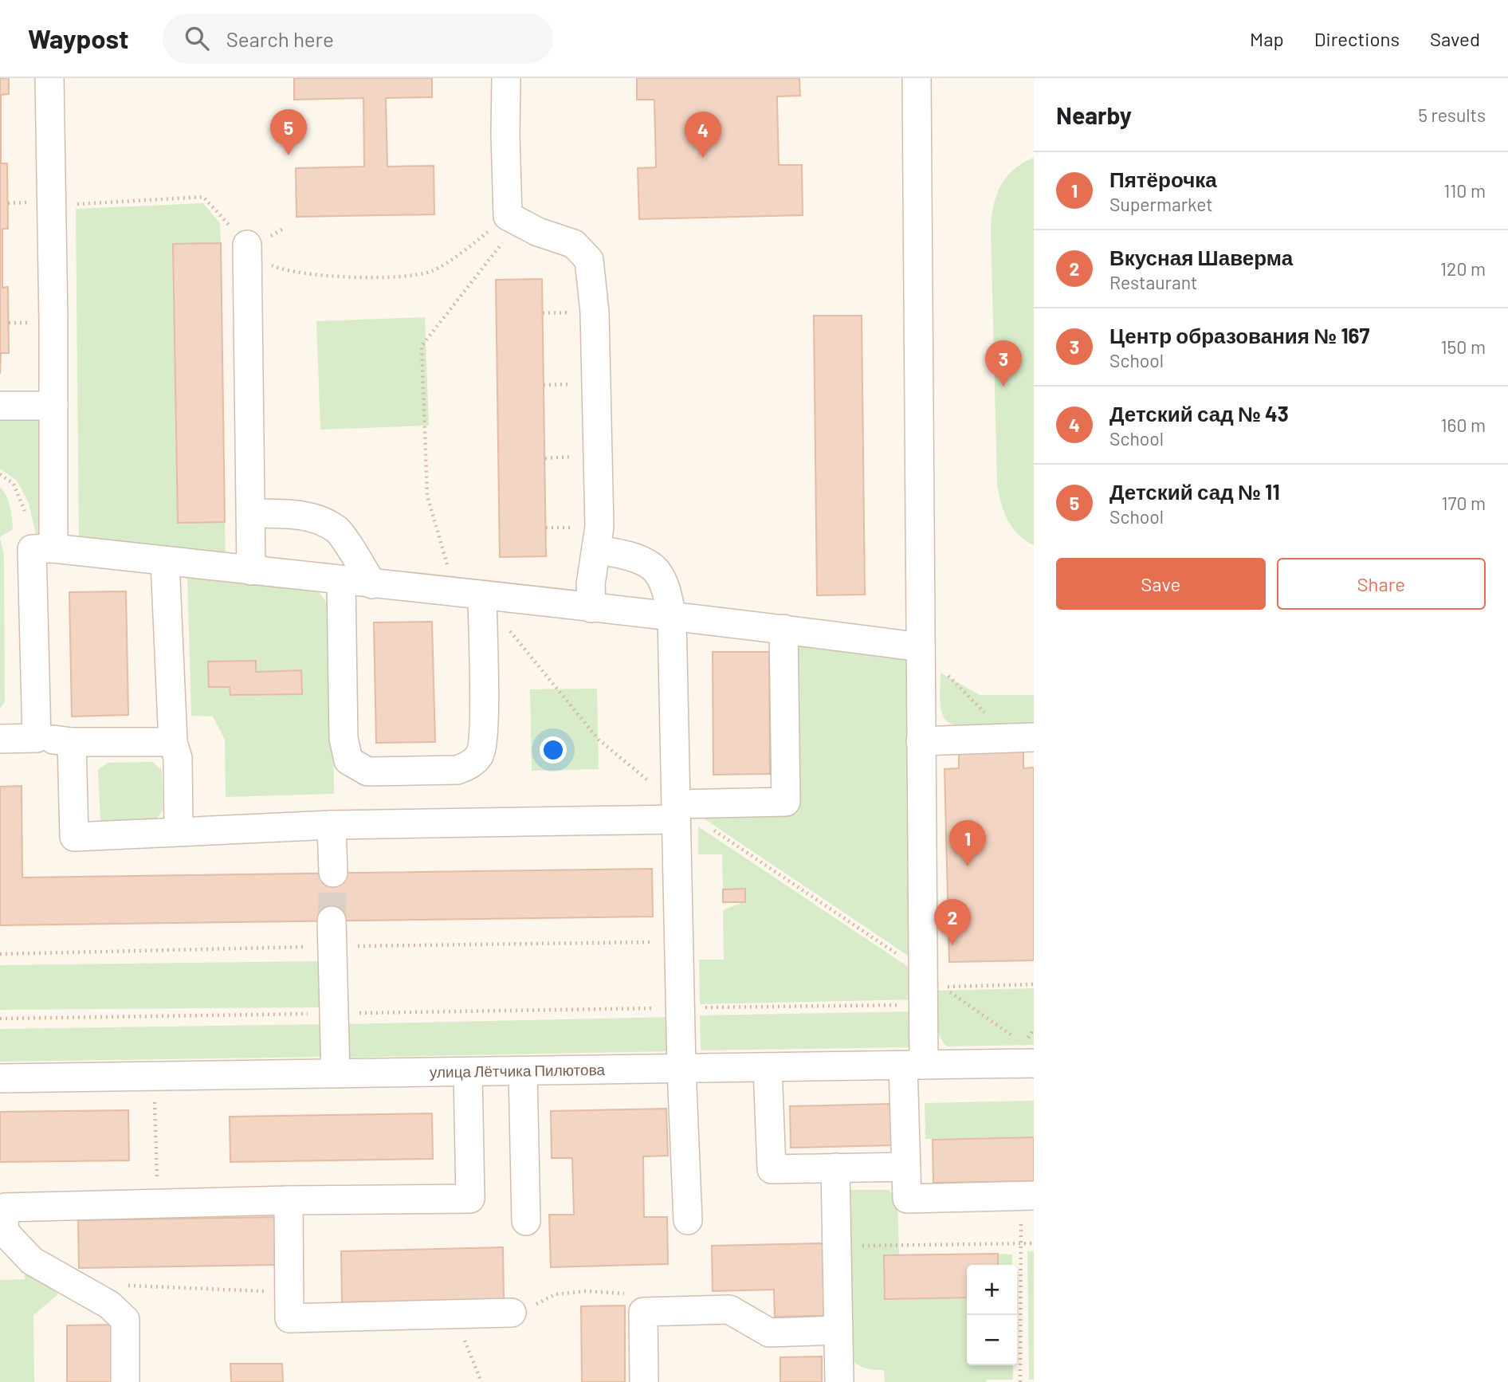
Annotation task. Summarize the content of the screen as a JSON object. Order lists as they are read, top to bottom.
{
  "streets": {
    "street": ["улица Лётчика Пилютова"]
  },
  "page": {
    "header": "Waypost",
    "search": "Search here",
    "nav": ["Map", "Directions", "Saved"],
    "heading": ["Nearby", "5 results"],
    "pins": [
      "5",
      "4",
      "3",
      "1",
      "2"
    ],
    "list": [
      {
        "mark": "1",
        "name": "Пятёрочка",
        "note": "Supermarket",
        "value": "110 m"
      },
      {
        "mark": "2",
        "name": "Вкусная Шаверма",
        "note": "Restaurant",
        "value": "120 m"
      },
      {
        "mark": "3",
        "name": "Центр образования № 167",
        "note": "School",
        "value": "150 m"
      },
      {
        "mark": "4",
        "name": "Детский сад № 43",
        "note": "School",
        "value": "160 m"
      },
      {
        "mark": "5",
        "name": "Детский сад № 11",
        "note": "School",
        "value": "170 m"
      }
    ],
    "buttons": ["Save", "Share"],
    "map_buttons": ["+", "−"]
  }
}
